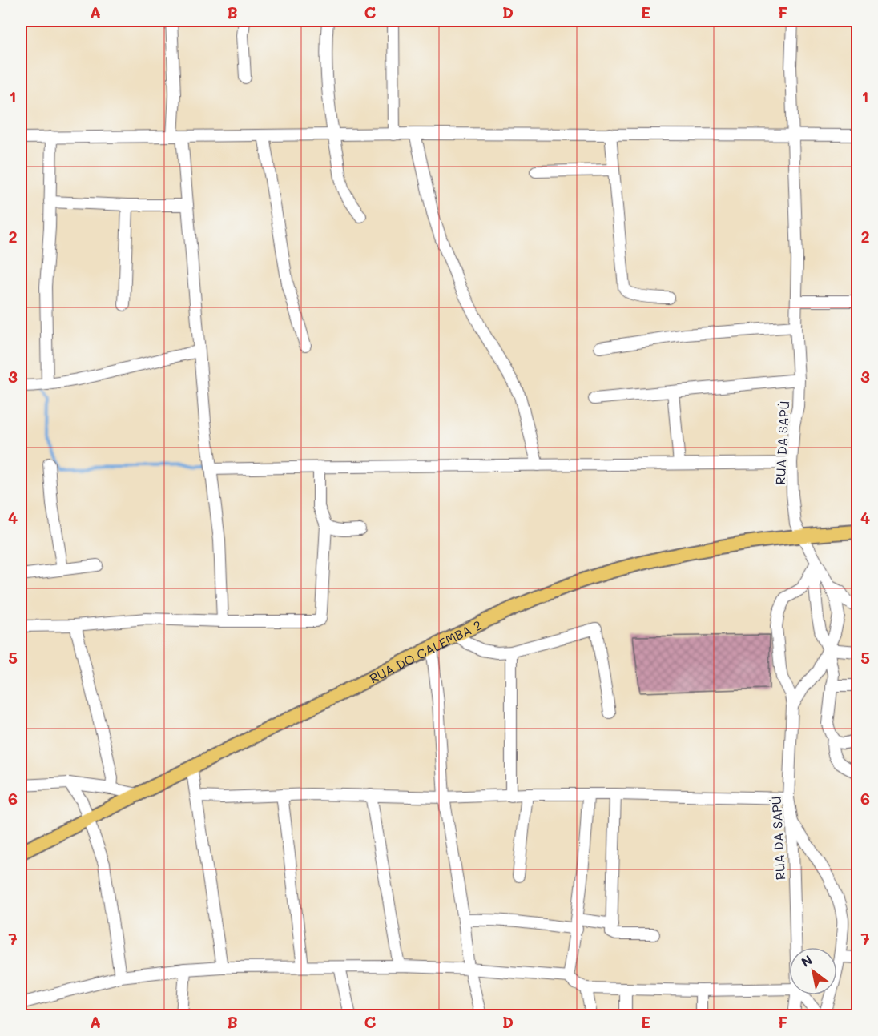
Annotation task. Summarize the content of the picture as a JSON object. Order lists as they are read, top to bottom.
{
  "streets": {
    "main road": ["RUA DO CALEMBA 2"],
    "street": ["RUA DA SAPÚ"]
  },
  "crossings": [
    ["RUA DA SAPÚ", "RUA DO CALEMBA 2"]
  ],
  "north": "top left",
  "grid": {
    "columns": [
      "A",
      "B",
      "C",
      "D",
      "E",
      "F"
    ],
    "rows": [
      "1",
      "2",
      "3",
      "4",
      "5",
      "6",
      "7"
    ]
  }
}
